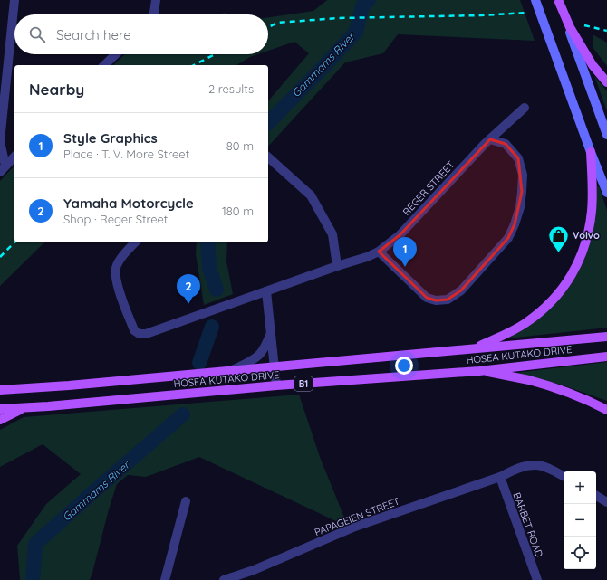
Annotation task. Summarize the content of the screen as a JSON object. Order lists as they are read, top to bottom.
{
  "streets": {
    "main road": ["HOSEA KUTAKO DRIVE", "B1"],
    "street": ["REGER STREET", "PAPAGEIEN STREET", "BARBET ROAD"]
  },
  "crossings": [
    ["PAPAGEIEN STREET", "BARBET ROAD"]
  ],
  "water": ["Gammams River"],
  "places": {
    "shop": ["Volvo"]
  },
  "page": {
    "search": "Search here",
    "heading": ["Nearby", "2 results"],
    "list": [
      {
        "mark": "1",
        "name": "Style Graphics",
        "note": "Place · T. V. More Street",
        "value": "80 m"
      },
      {
        "mark": "2",
        "name": "Yamaha Motorcycle",
        "note": "Shop · Reger Street",
        "value": "180 m"
      }
    ],
    "pins": ["1", "2"],
    "map_buttons": ["+", "−"]
  }
}
